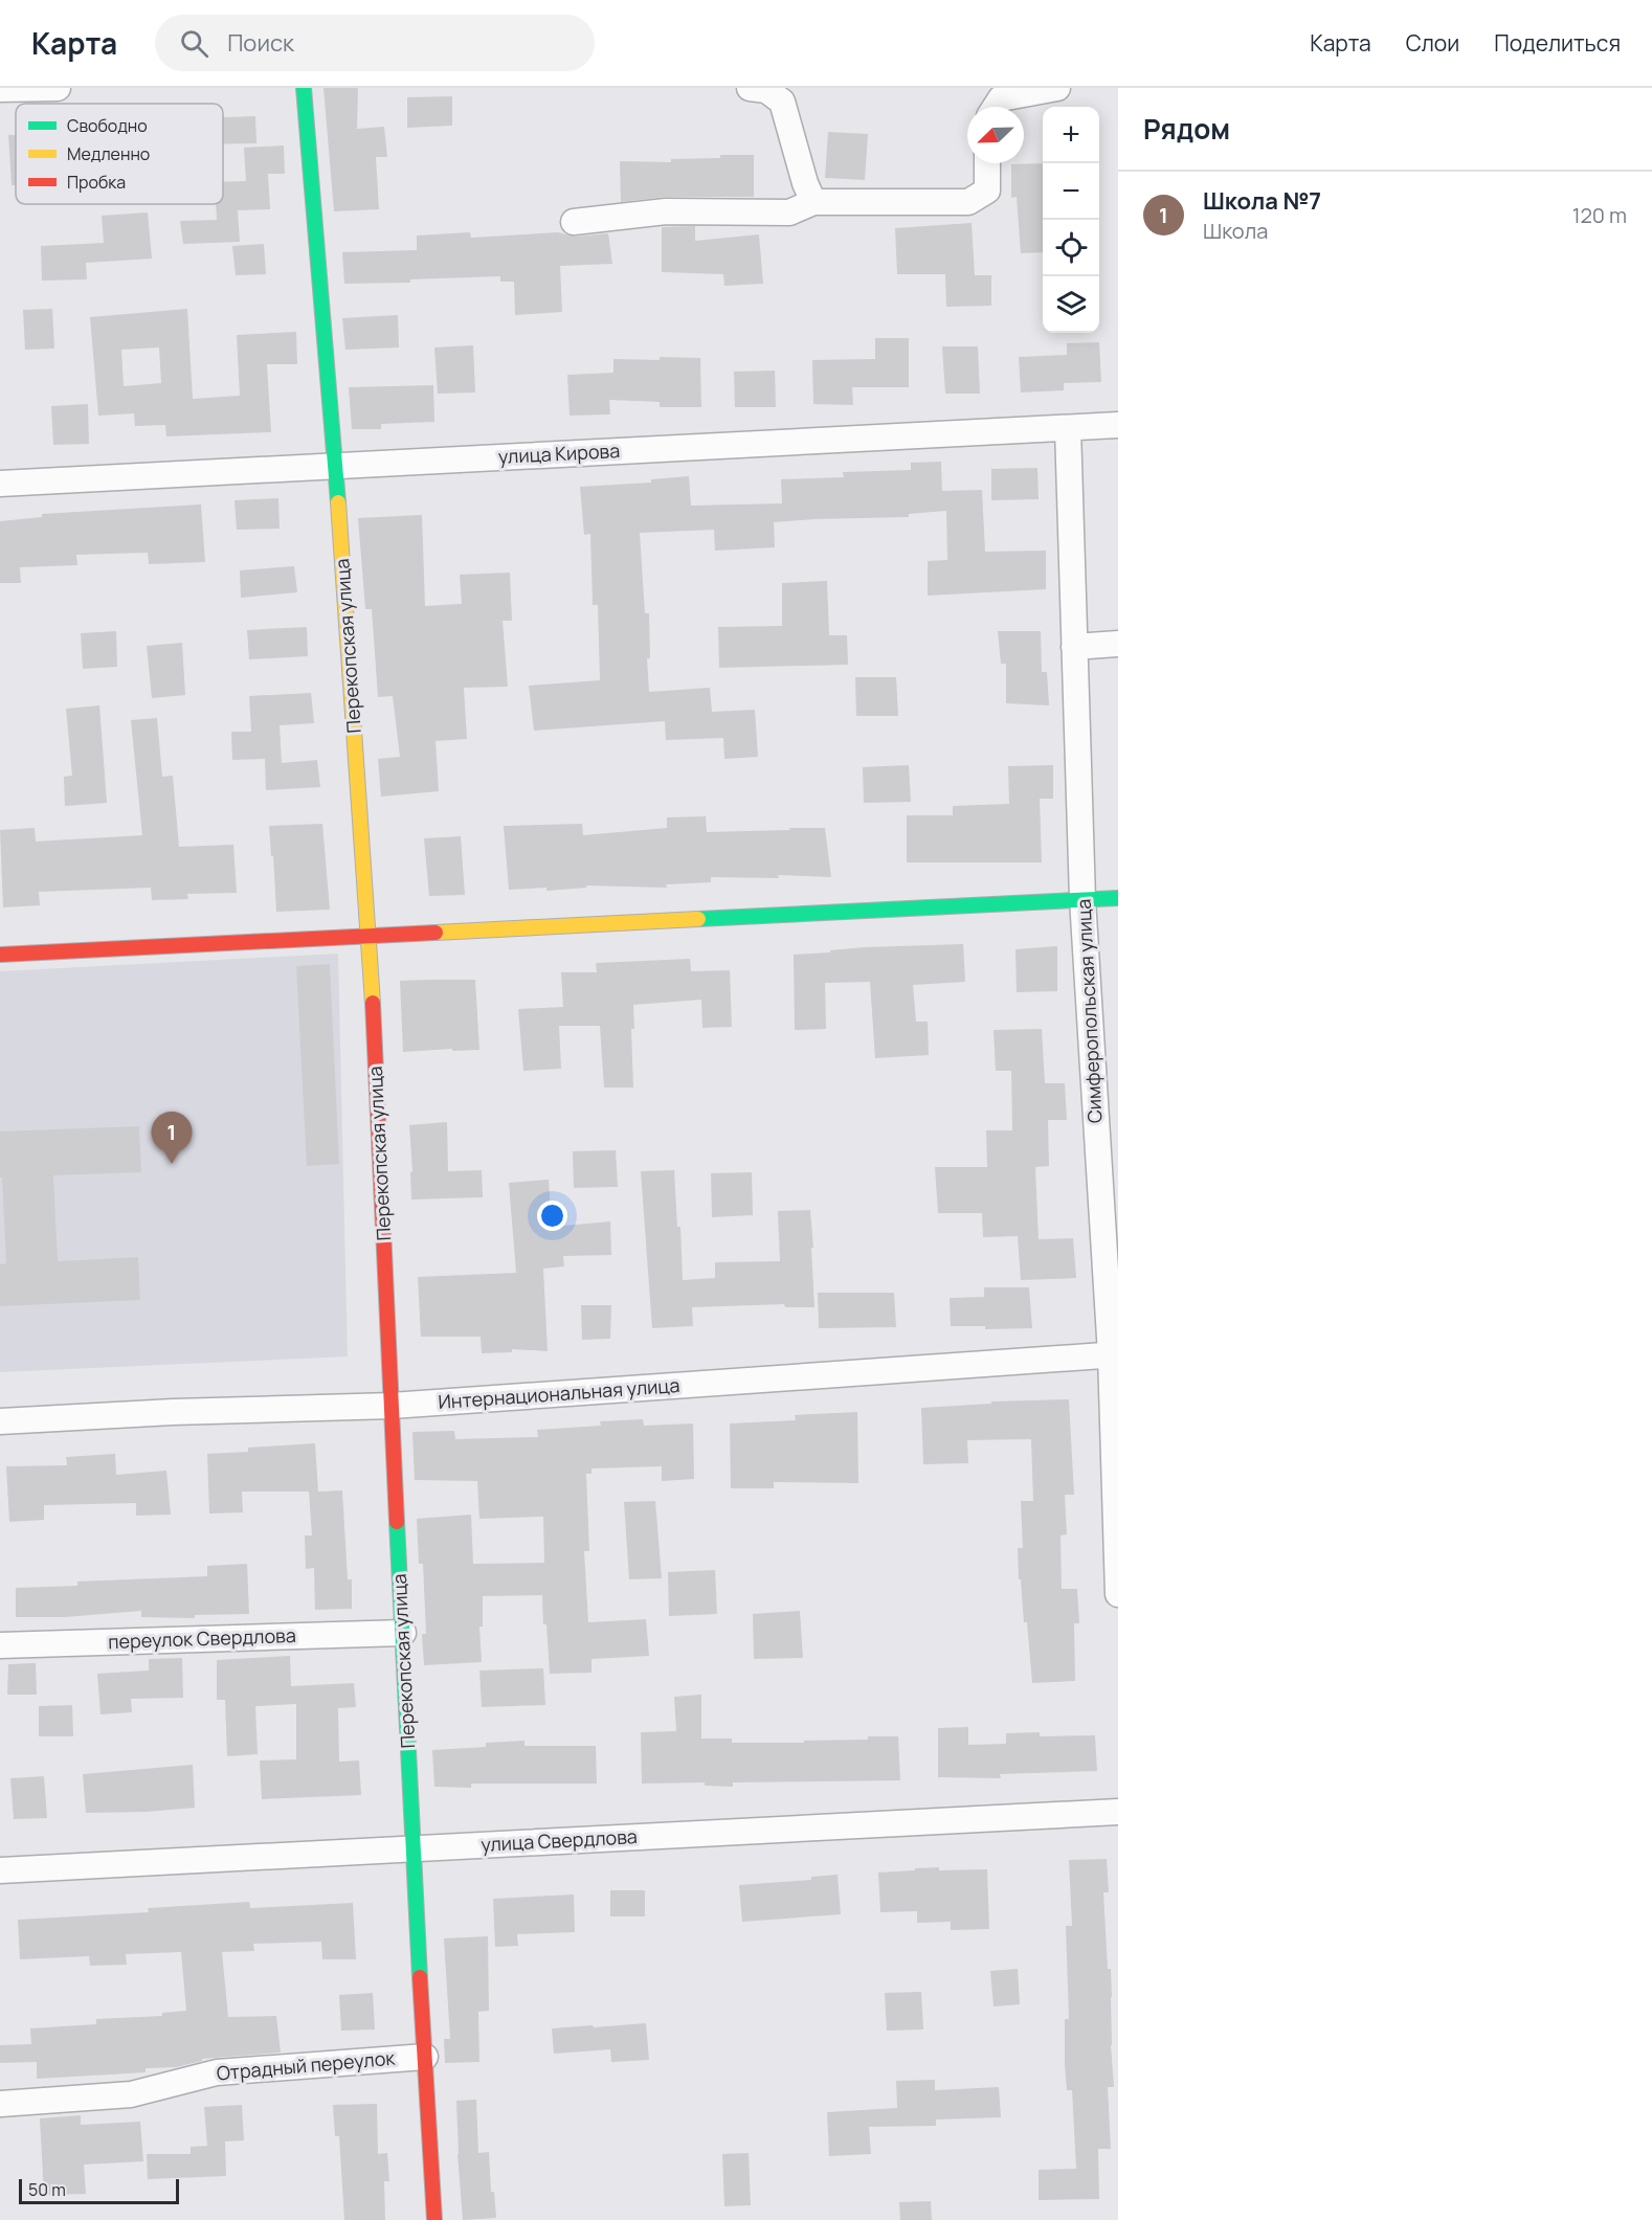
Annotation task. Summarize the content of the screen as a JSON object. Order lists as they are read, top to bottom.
{
  "streets": {
    "street": [
      "улица Кирова",
      "Перекопская улица",
      "Симферопольская улица",
      "Интернациональная улица",
      "переулок Свердлова",
      "улица Свердлова",
      "Отрадный переулок"
    ]
  },
  "crossings": [
    ["улица Кирова", "Перекопская улица"],
    ["улица Кирова", "Симферопольская улица"],
    ["Перекопская улица", "Интернациональная улица"],
    ["Перекопская улица", "переулок Свердлова"],
    ["Перекопская улица", "улица Свердлова"],
    ["Перекопская улица", "Отрадный переулок"],
    ["Симферопольская улица", "Интернациональная улица"]
  ],
  "legend": ["Свободно", "Медленно", "Пробка"],
  "scale_bar": "50 m",
  "north": "bottom left",
  "page": {
    "header": "Карта",
    "search": "Поиск",
    "nav": ["Карта", "Слои", "Поделиться"],
    "heading": "Рядом",
    "map_buttons": ["+", "−"],
    "list": [
      {
        "mark": "1",
        "name": "Школа №7",
        "note": "Школа",
        "value": "120 m"
      }
    ],
    "pins": "1",
    "scale": "50 m"
  }
}
